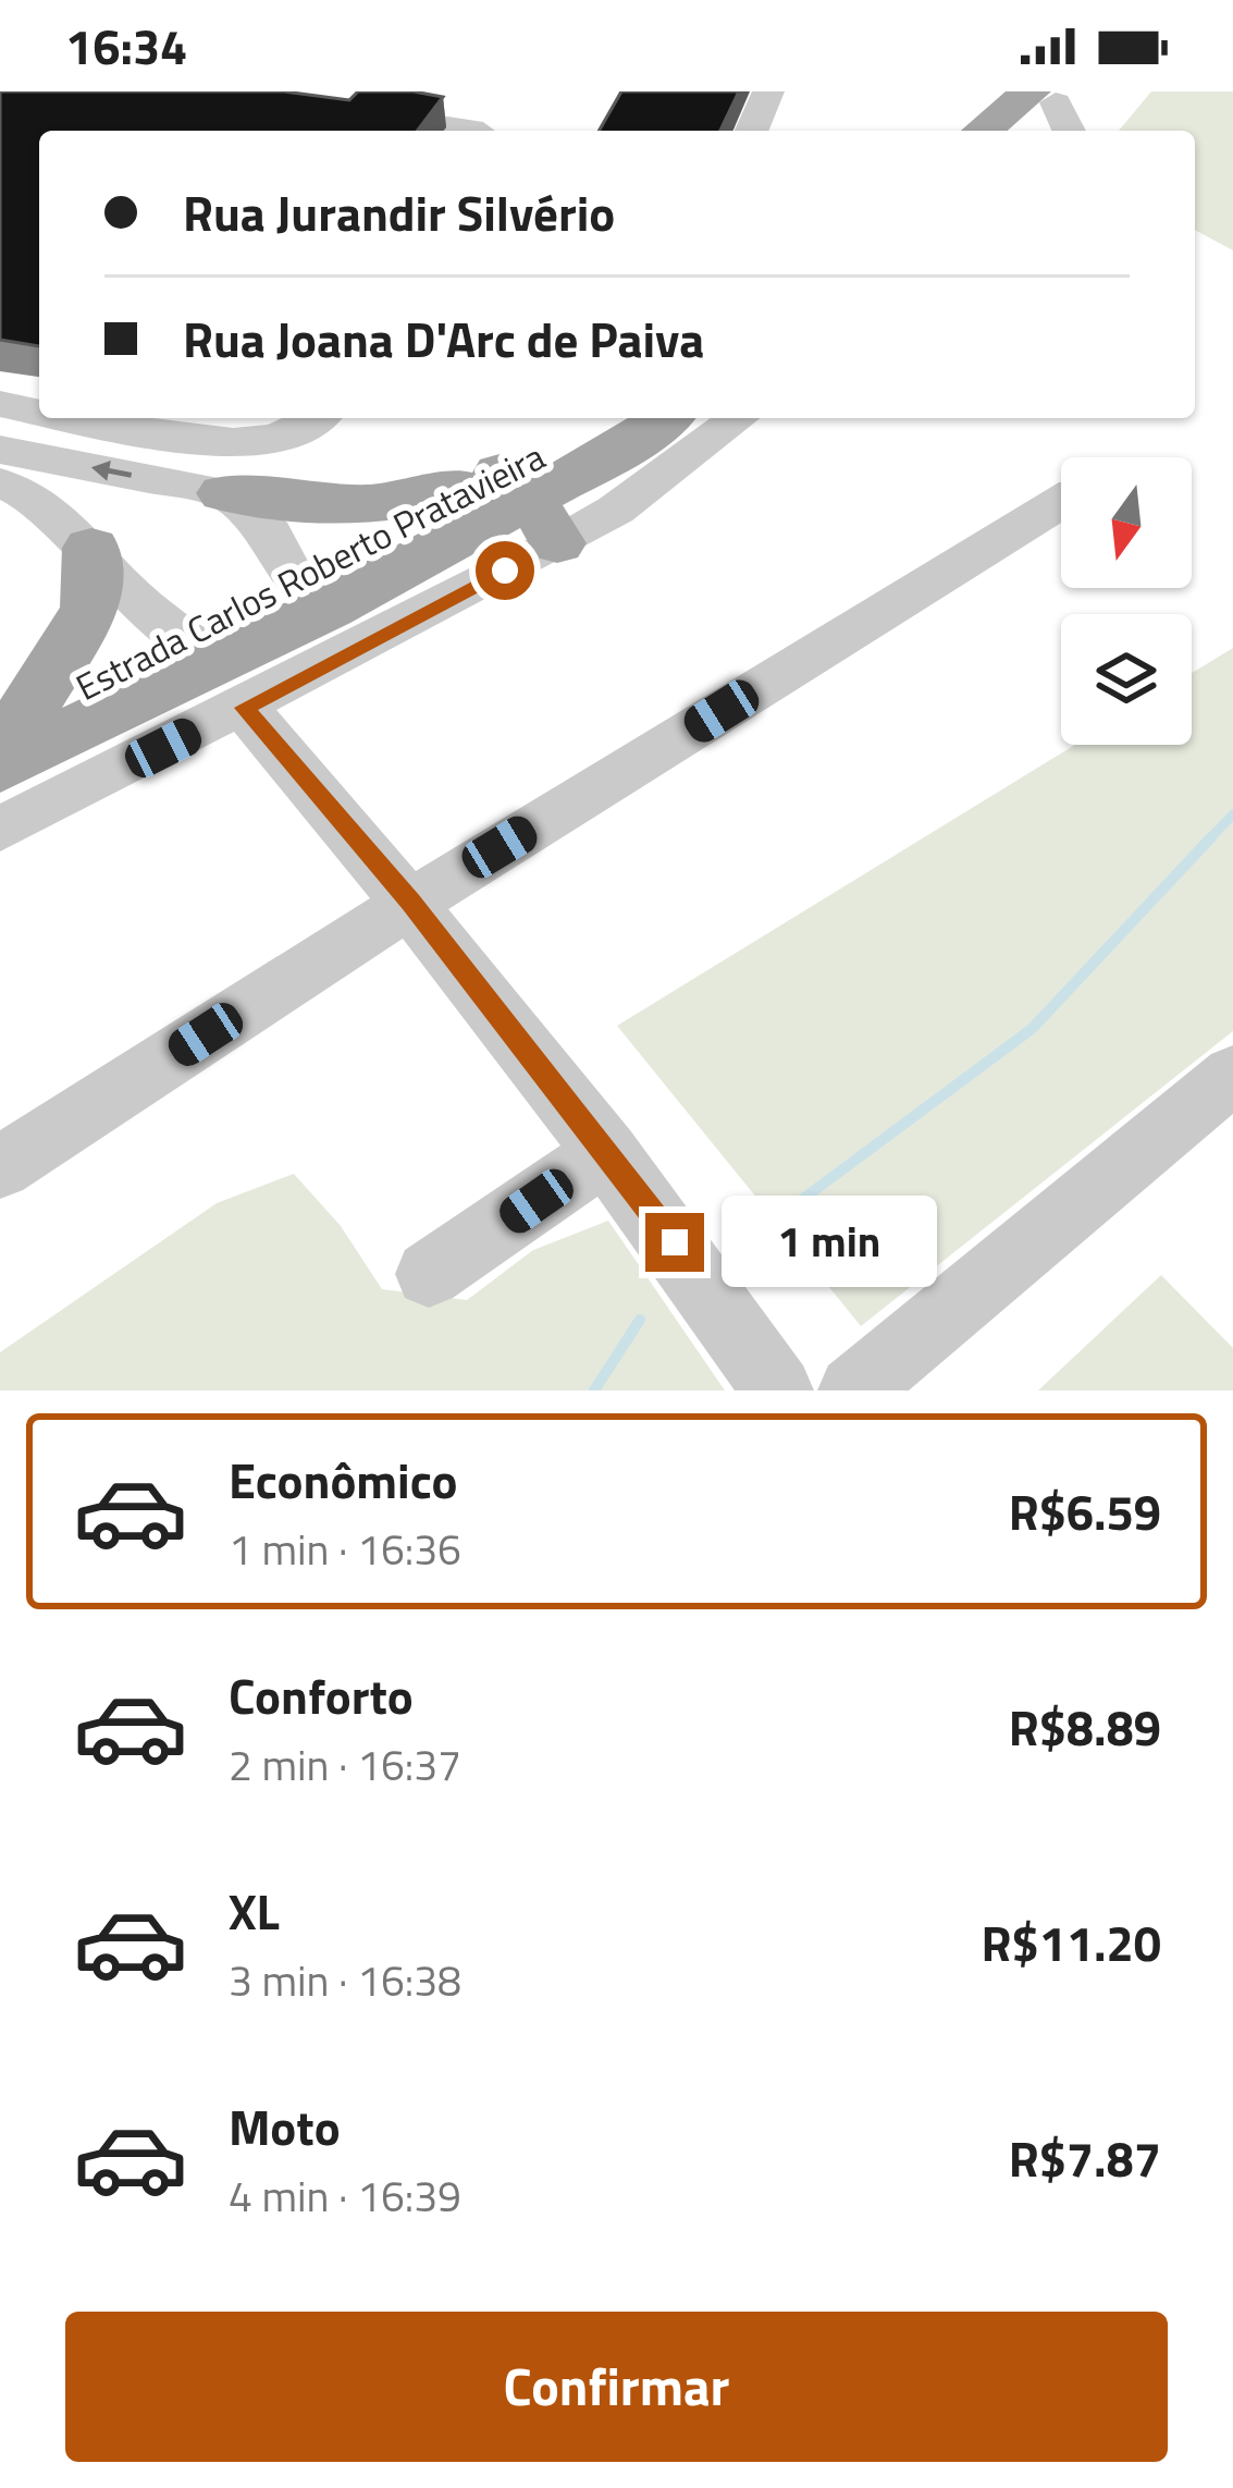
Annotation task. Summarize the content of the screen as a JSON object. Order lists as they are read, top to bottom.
{
  "streets": {
    "main road": ["Estrada Carlos Roberto Pratavieira"]
  },
  "north": "bottom",
  "page": {
    "status": "16:34",
    "banner": ["Rua Jurandir Silvério", "Rua Joana D'Arc de Paiva"],
    "bubble": "1 min",
    "list": [
      {
        "name": "Econômico",
        "note": "1 min · 16:36",
        "value": "R$6.59"
      },
      {
        "name": "Conforto",
        "note": "2 min · 16:37",
        "value": "R$8.89"
      },
      {
        "name": "XL",
        "note": "3 min · 16:38",
        "value": "R$11.20"
      },
      {
        "name": "Moto",
        "note": "4 min · 16:39",
        "value": "R$7.87"
      }
    ],
    "buttons": "Confirmar"
  }
}
